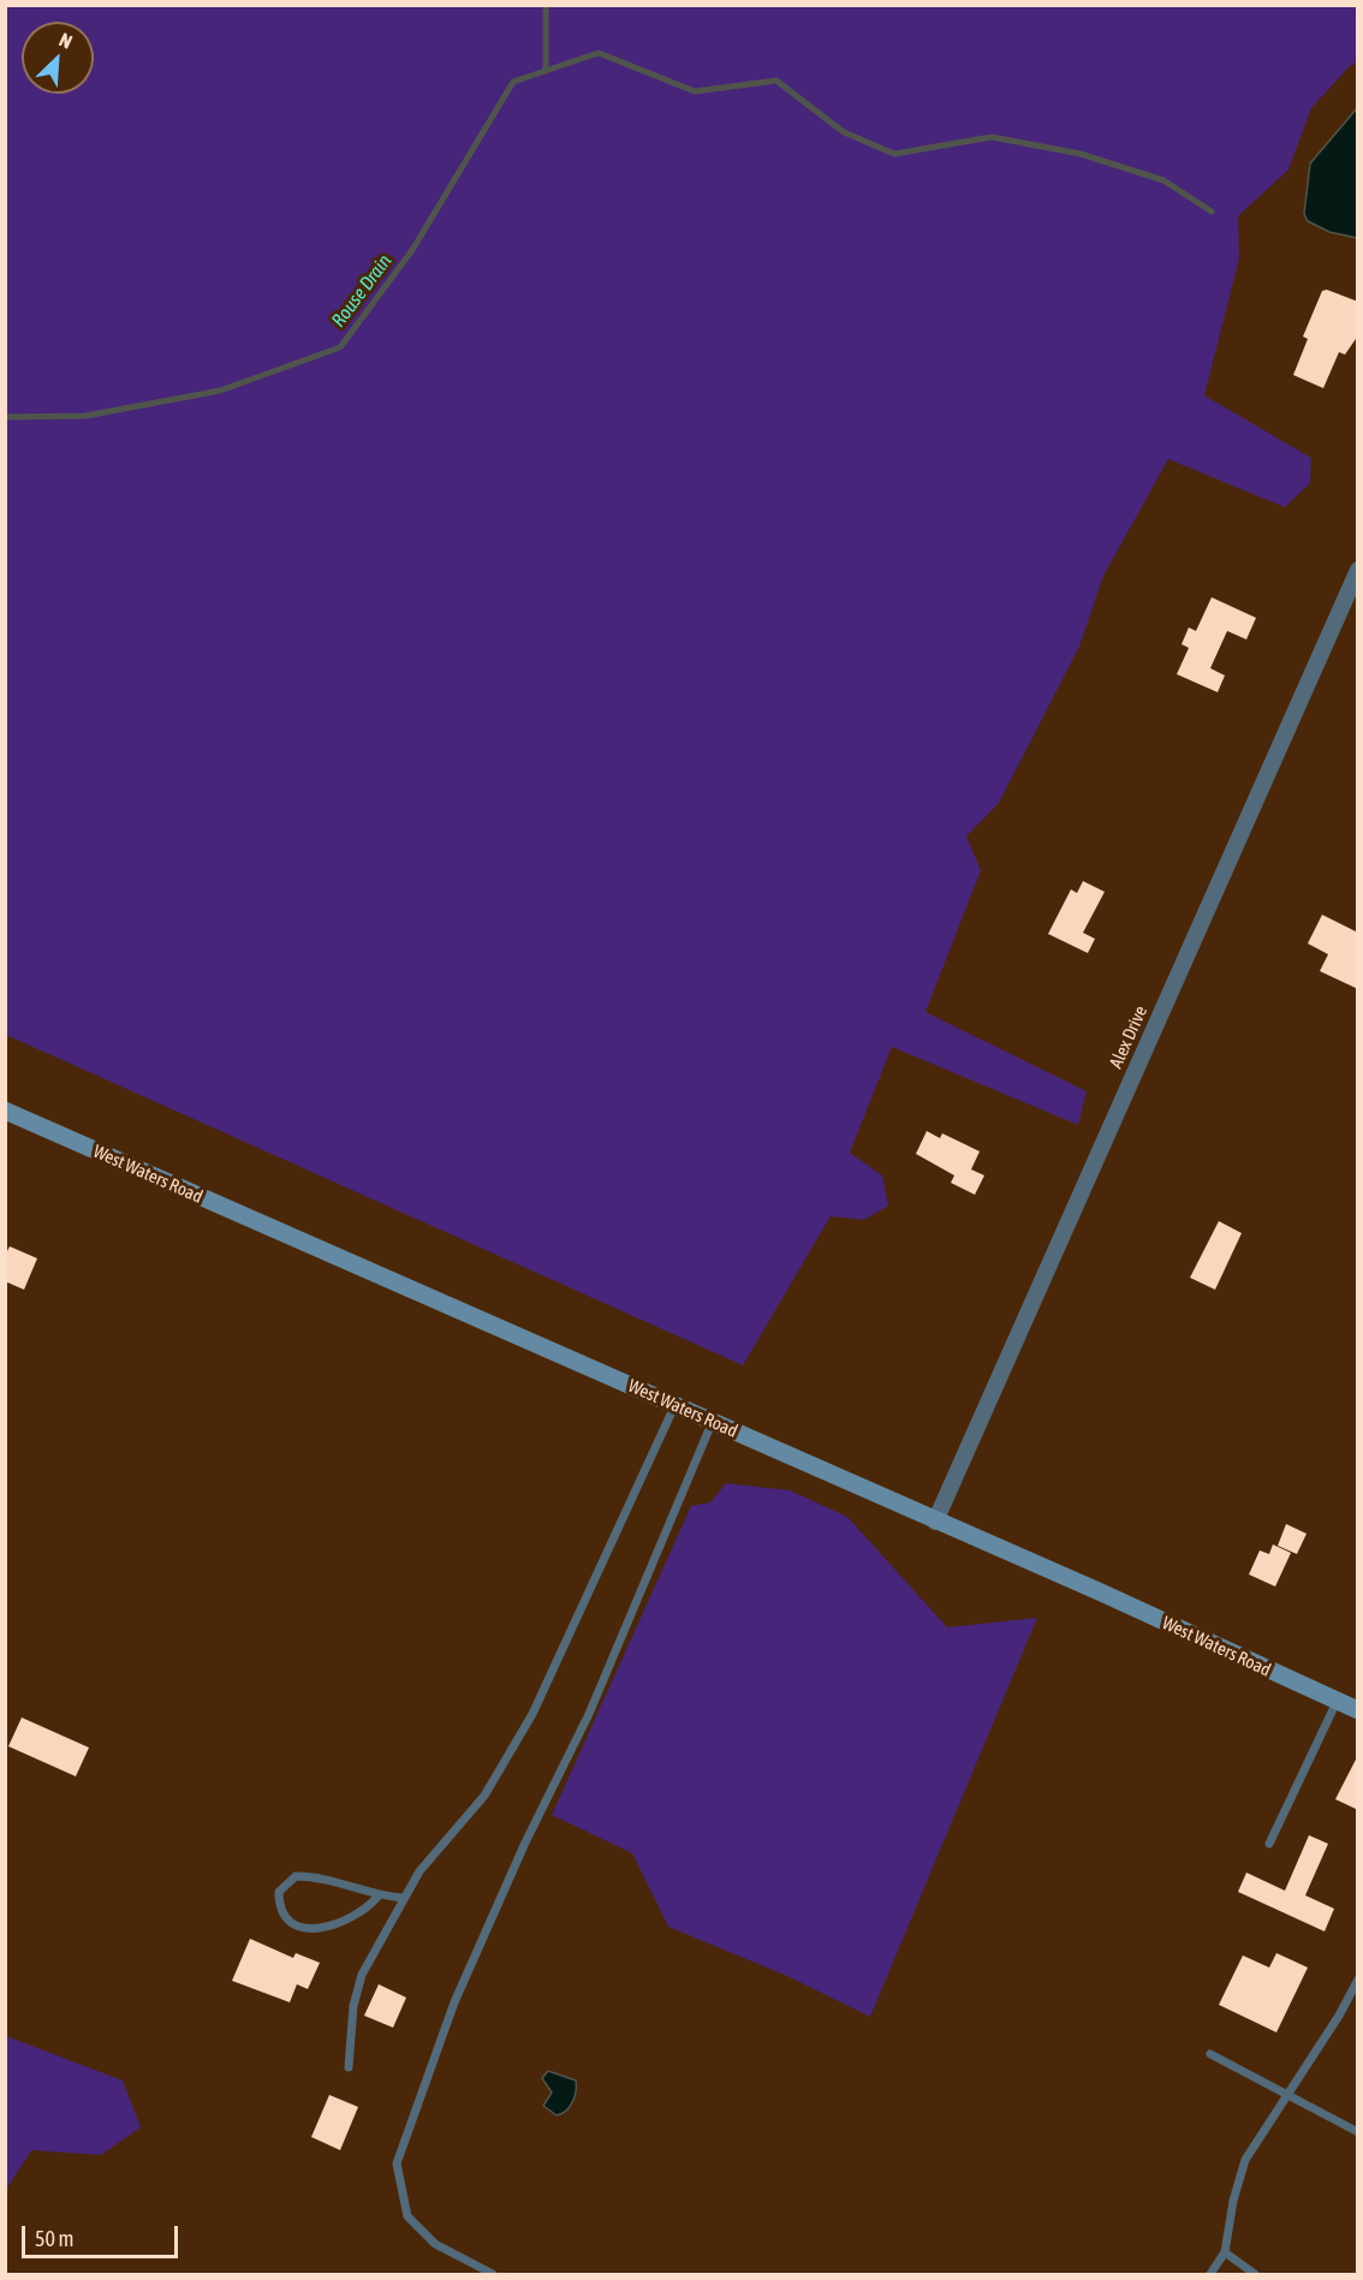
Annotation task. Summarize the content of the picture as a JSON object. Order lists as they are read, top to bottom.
{
  "streets": {
    "street": ["Alex Drive", "West Waters Road"]
  },
  "crossings": [
    ["Alex Drive", "West Waters Road"]
  ],
  "water": ["Rouse Drain"],
  "scale_bar": "50 m",
  "north": "top right"
}
